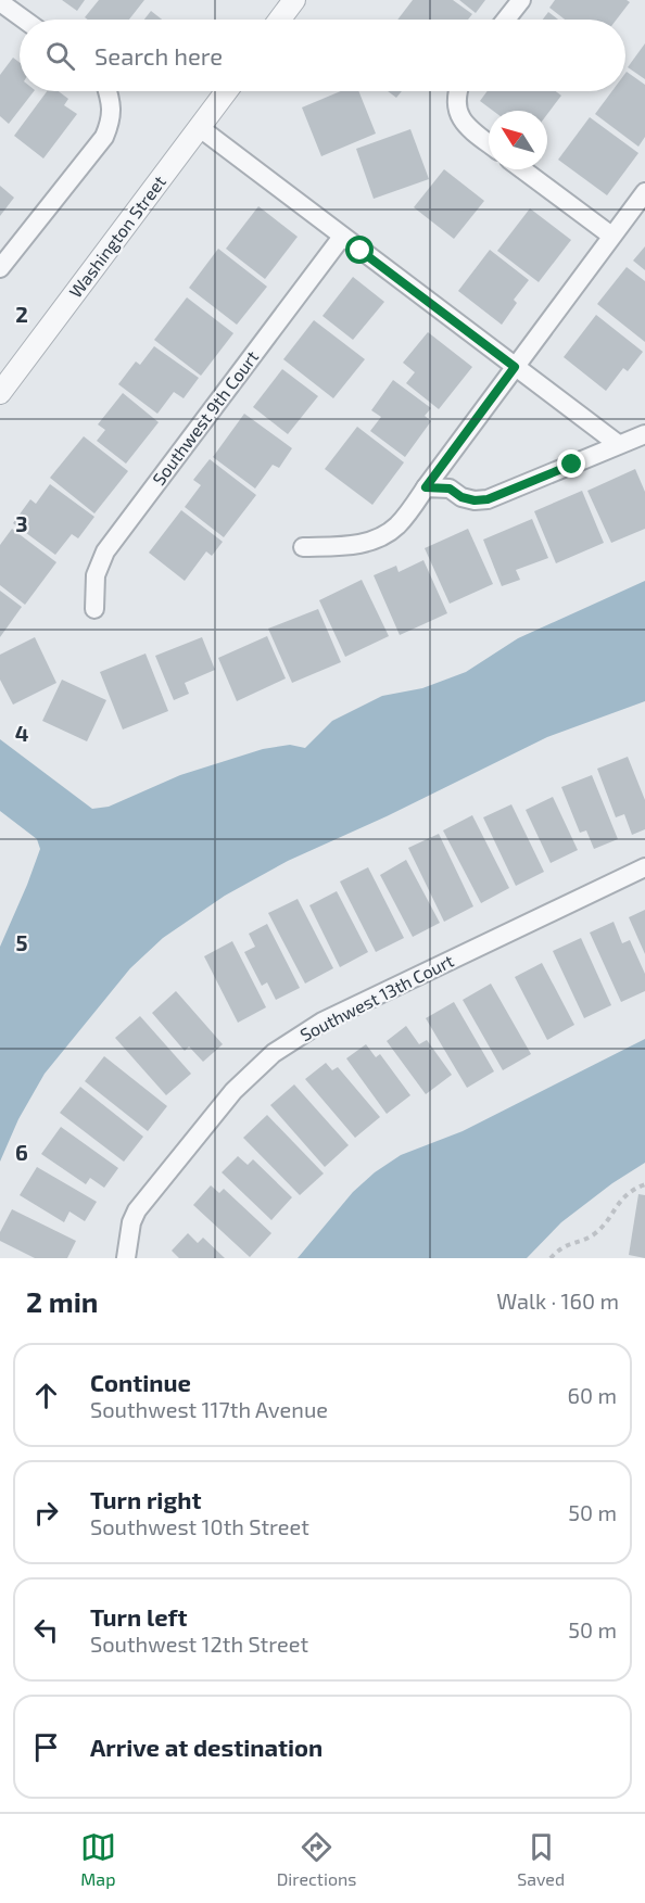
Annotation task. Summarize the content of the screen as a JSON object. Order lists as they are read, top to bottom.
{
  "streets": {
    "street": ["Washington Street", "Southwest 9th Court", "Southwest 13th Court"]
  },
  "north": "top left",
  "page": {
    "search": "Search here",
    "heading": ["2 min", "Walk · 160 m"],
    "list": [
      ["Continue", "Southwest 117th Avenue", "60 m"],
      ["Turn right", "Southwest 10th Street", "50 m"],
      ["Turn left", "Southwest 12th Street", "50 m"],
      "Arrive at destination"
    ],
    "nav": ["Map", "Directions", "Saved"]
  },
  "grid": {
    "rows": [
      "2",
      "3",
      "4",
      "5",
      "6"
    ]
  }
}
